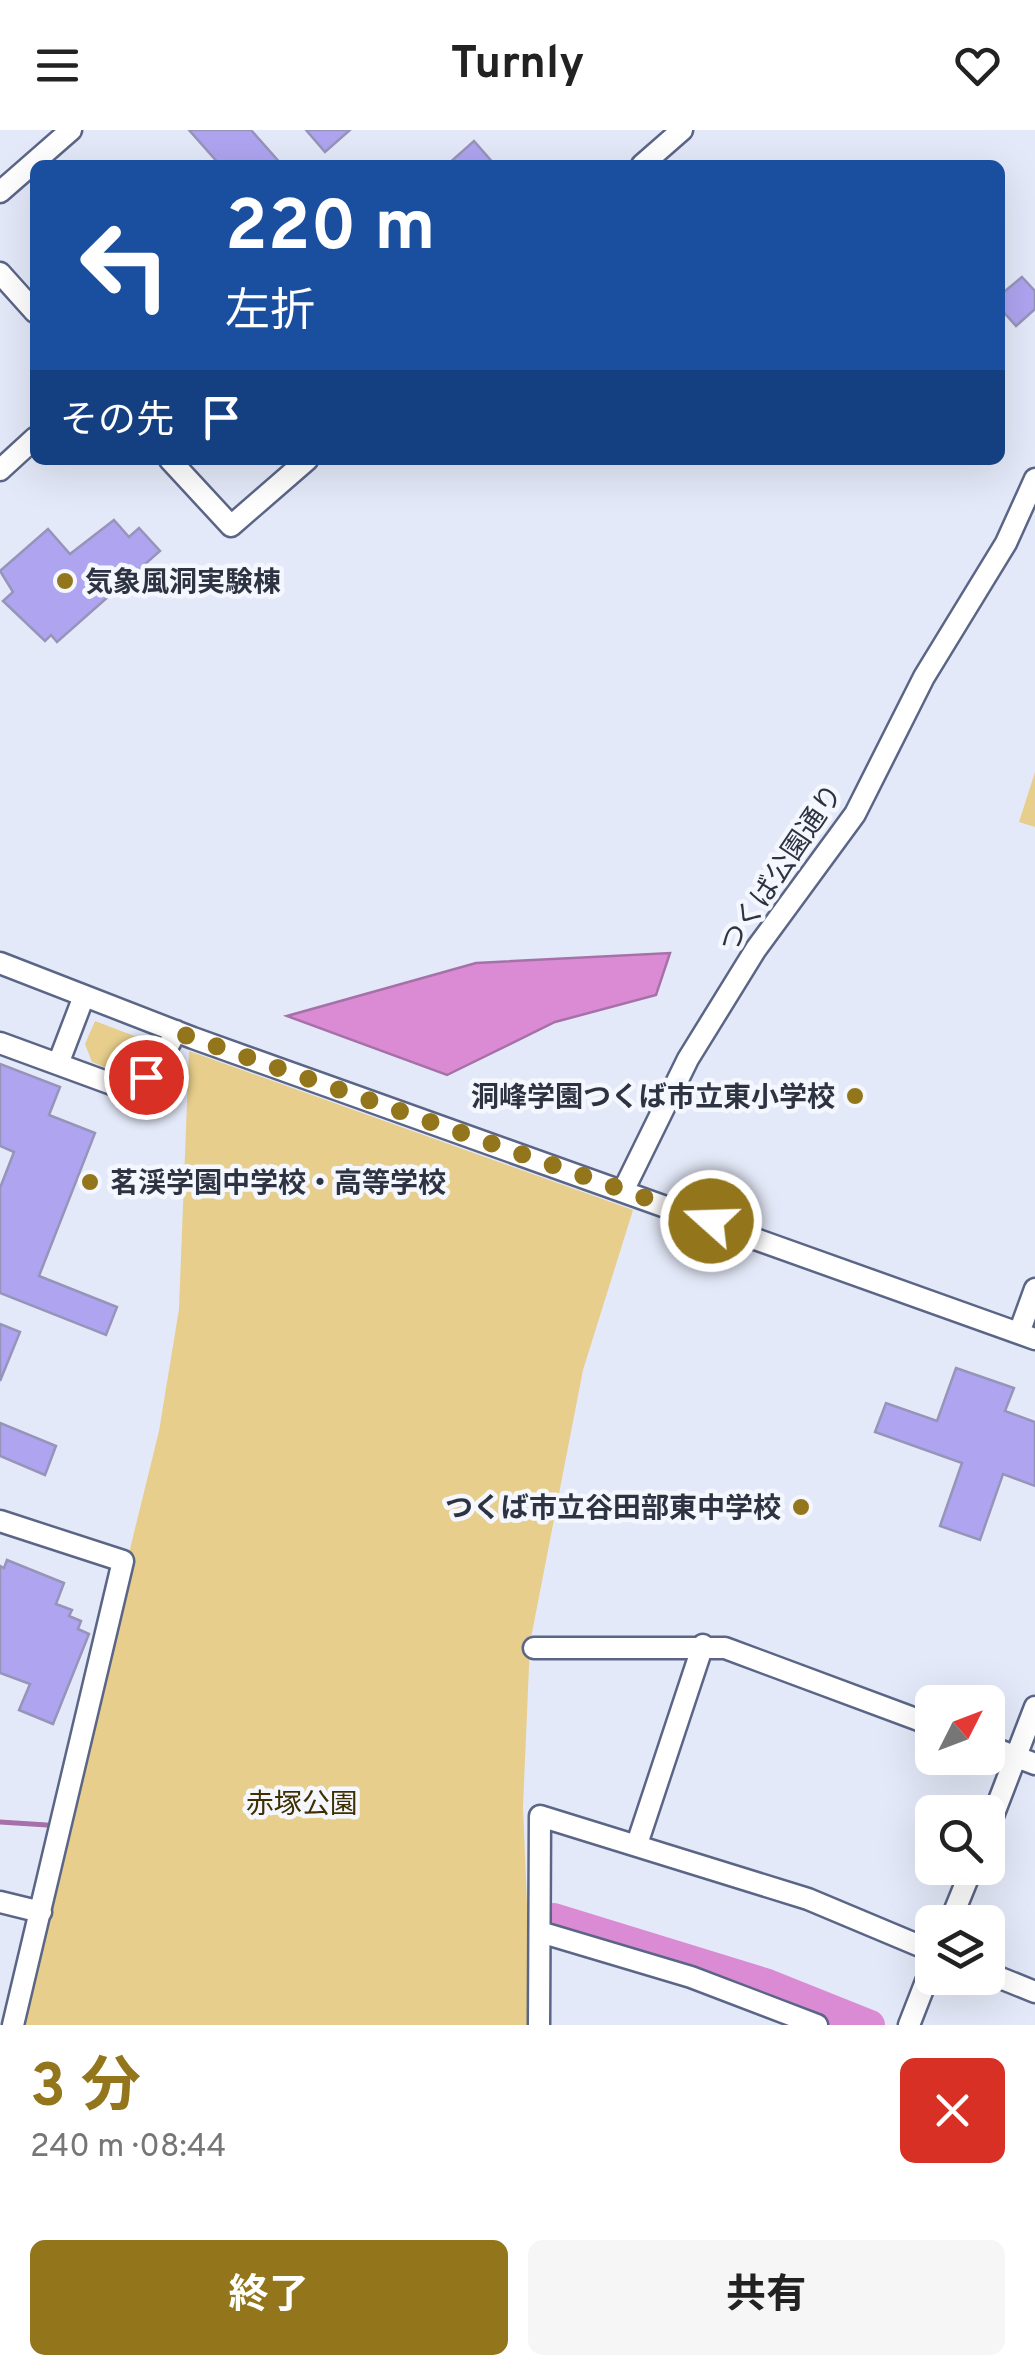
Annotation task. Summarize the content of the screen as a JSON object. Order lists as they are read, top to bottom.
{
  "streets": {
    "street": ["つくば公園通り"]
  },
  "parks": ["赤塚公園"],
  "places": [
    "気象風洞実験棟",
    "洞峰学園つくば市立東小学校",
    "茗渓学園中学校・高等学校",
    "つくば市立谷田部東中学校"
  ],
  "north": "top right",
  "page": {
    "header": "Turnly",
    "turn": ["220 m", "左折"],
    "then": "その先",
    "heading": ["3 分", "240 m · 08:44"],
    "buttons": ["終了", "共有"]
  }
}
